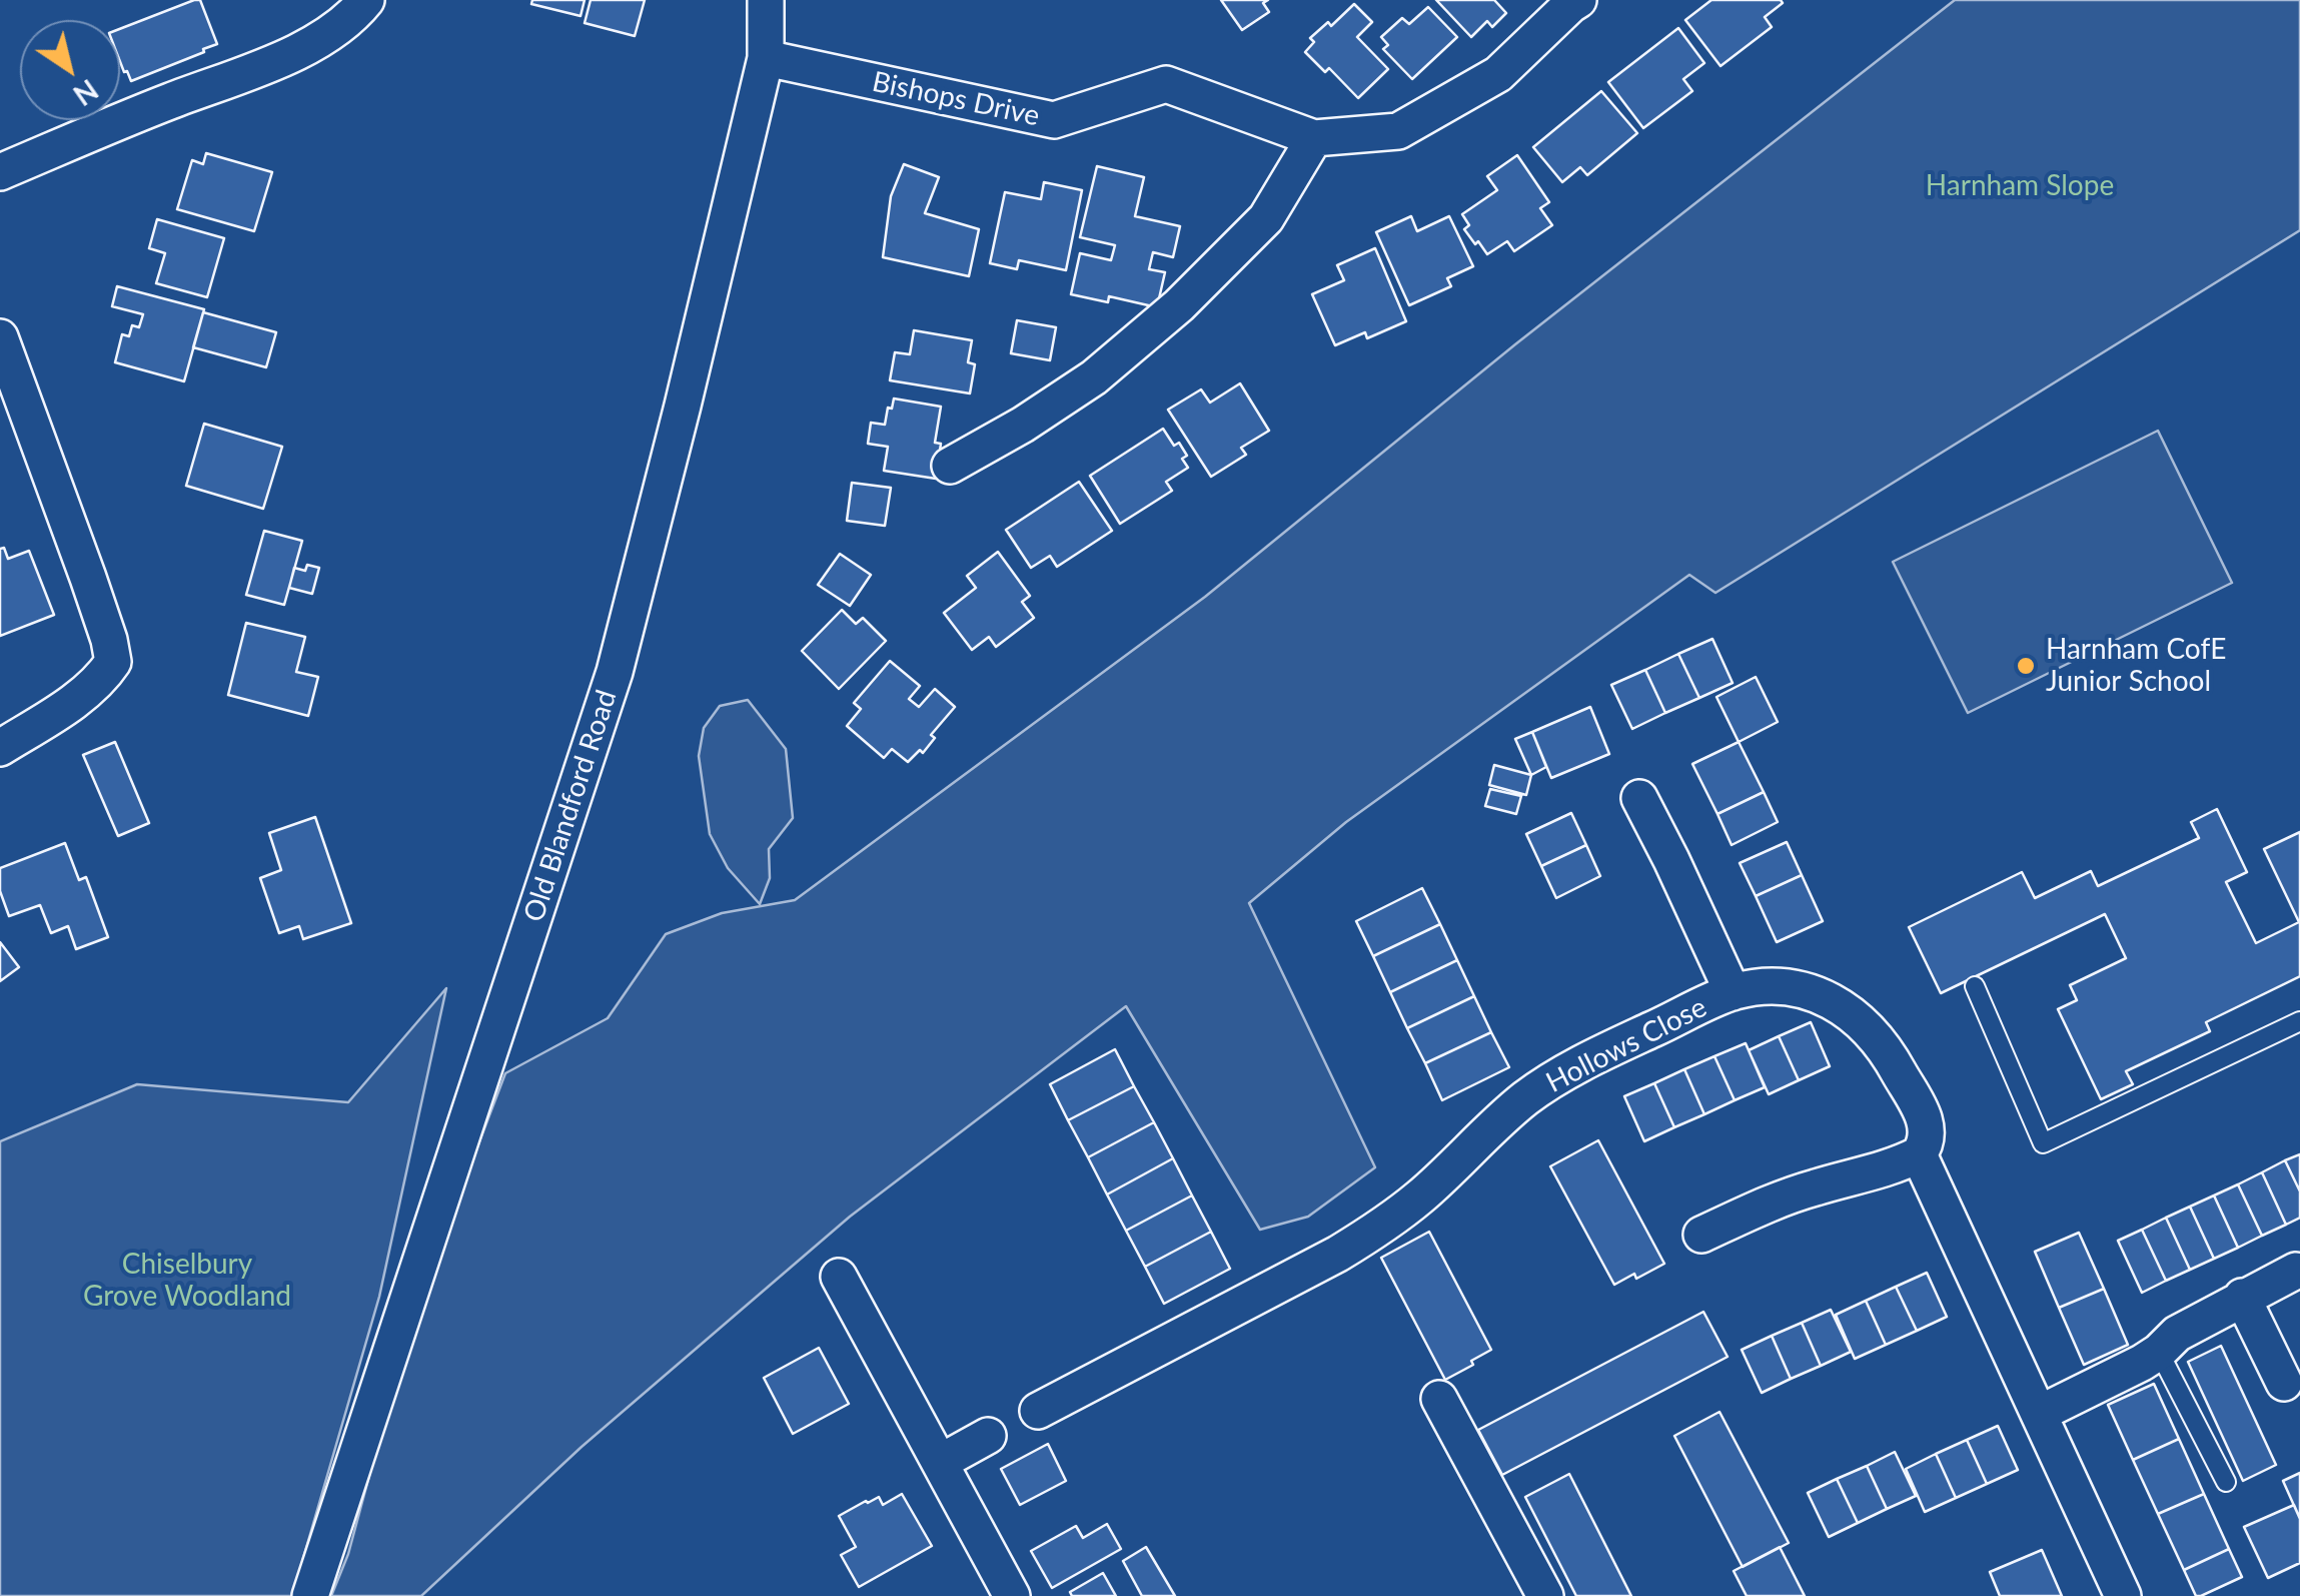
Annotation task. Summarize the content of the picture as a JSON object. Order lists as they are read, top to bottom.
{
  "streets": {
    "street": ["Bishops Drive", "Old Blandford Road", "Hollows Close"]
  },
  "crossings": [
    ["Bishops Drive", "Old Blandford Road"]
  ],
  "parks": ["Harnham Slope", "Chiselbury Grove Woodland"],
  "places": ["Harnham CofE Junior School"],
  "north": "bottom right"
}
